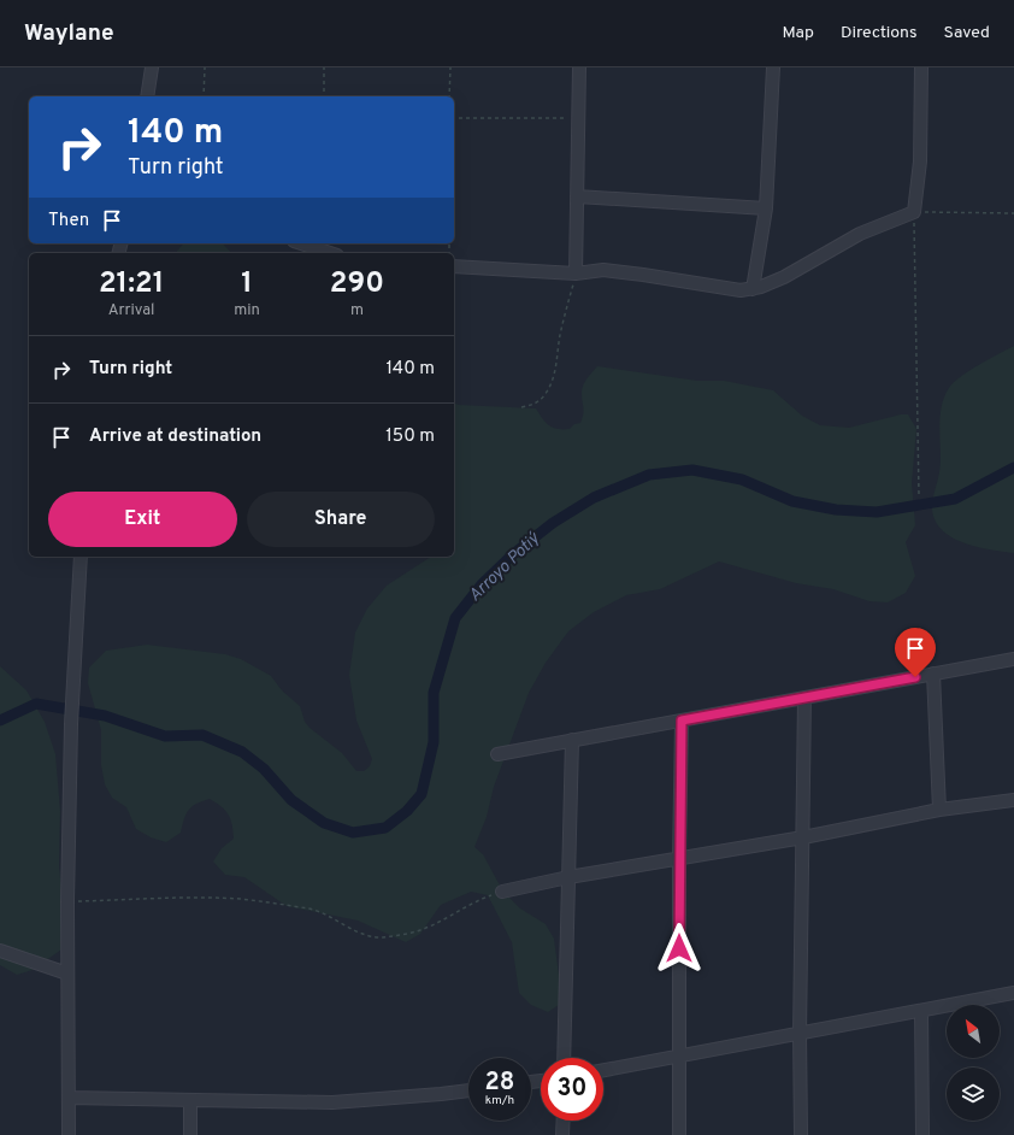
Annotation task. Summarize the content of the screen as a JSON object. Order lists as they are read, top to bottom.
{
  "water": ["Arroyo Poti´y"],
  "north": "top left",
  "page": {
    "header": "Waylane",
    "nav": ["Map", "Directions", "Saved"],
    "turn": ["140 m", "Turn right"],
    "then": "Then",
    "eta": [
      "21:21",
      "Arrival",
      "1",
      "min",
      "290",
      "m"
    ],
    "list": [
      {
        "name": "Turn right",
        "value": "140 m"
      },
      {
        "name": "Arrive at destination",
        "value": "150 m"
      }
    ],
    "buttons": ["Exit", "Share"],
    "speed": "28 km/h",
    "limit": "30"
  }
}
